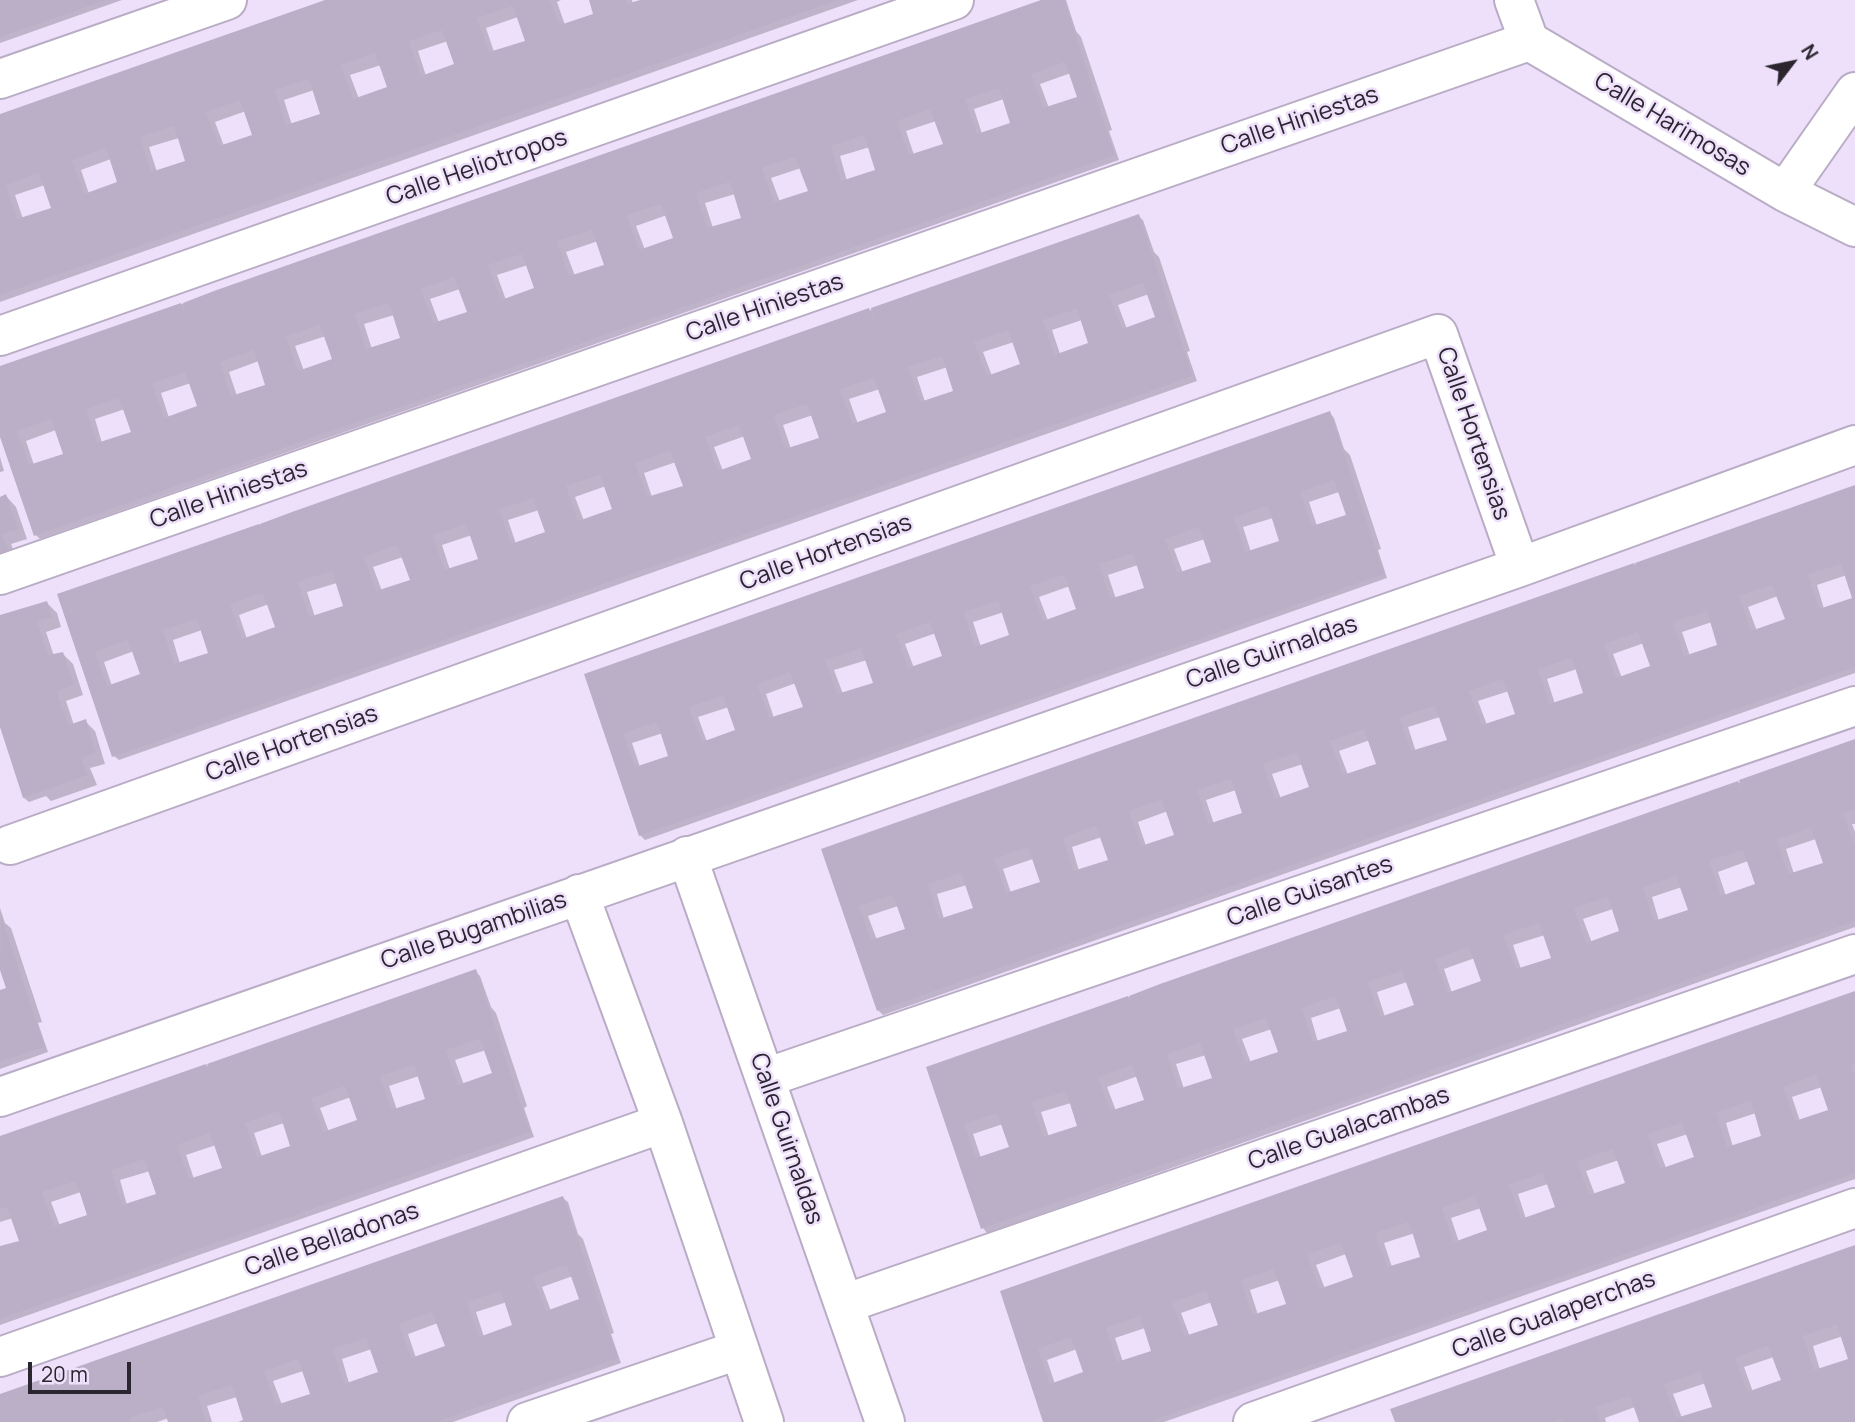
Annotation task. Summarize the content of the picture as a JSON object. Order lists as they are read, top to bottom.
{
  "streets": {
    "street": [
      "Calle Hiniestas",
      "Calle Harimosas",
      "Calle Heliotropos",
      "Calle Hortensias",
      "Calle Guirnaldas",
      "Calle Guisantes",
      "Calle Bugambilias",
      "Calle Gualacambas",
      "Calle Belladonas",
      "Calle Gualaperchas"
    ]
  },
  "crossings": [
    ["Calle Hiniestas", "Calle Harimosas"],
    ["Calle Hortensias", "Calle Guirnaldas"],
    ["Calle Guirnaldas", "Calle Guisantes"],
    ["Calle Guirnaldas", "Calle Bugambilias"],
    ["Calle Guirnaldas", "Calle Gualacambas"],
    ["Calle Bugambilias", "Calle Belladonas"]
  ],
  "scale_bar": "20 m",
  "north": "top right"
}
